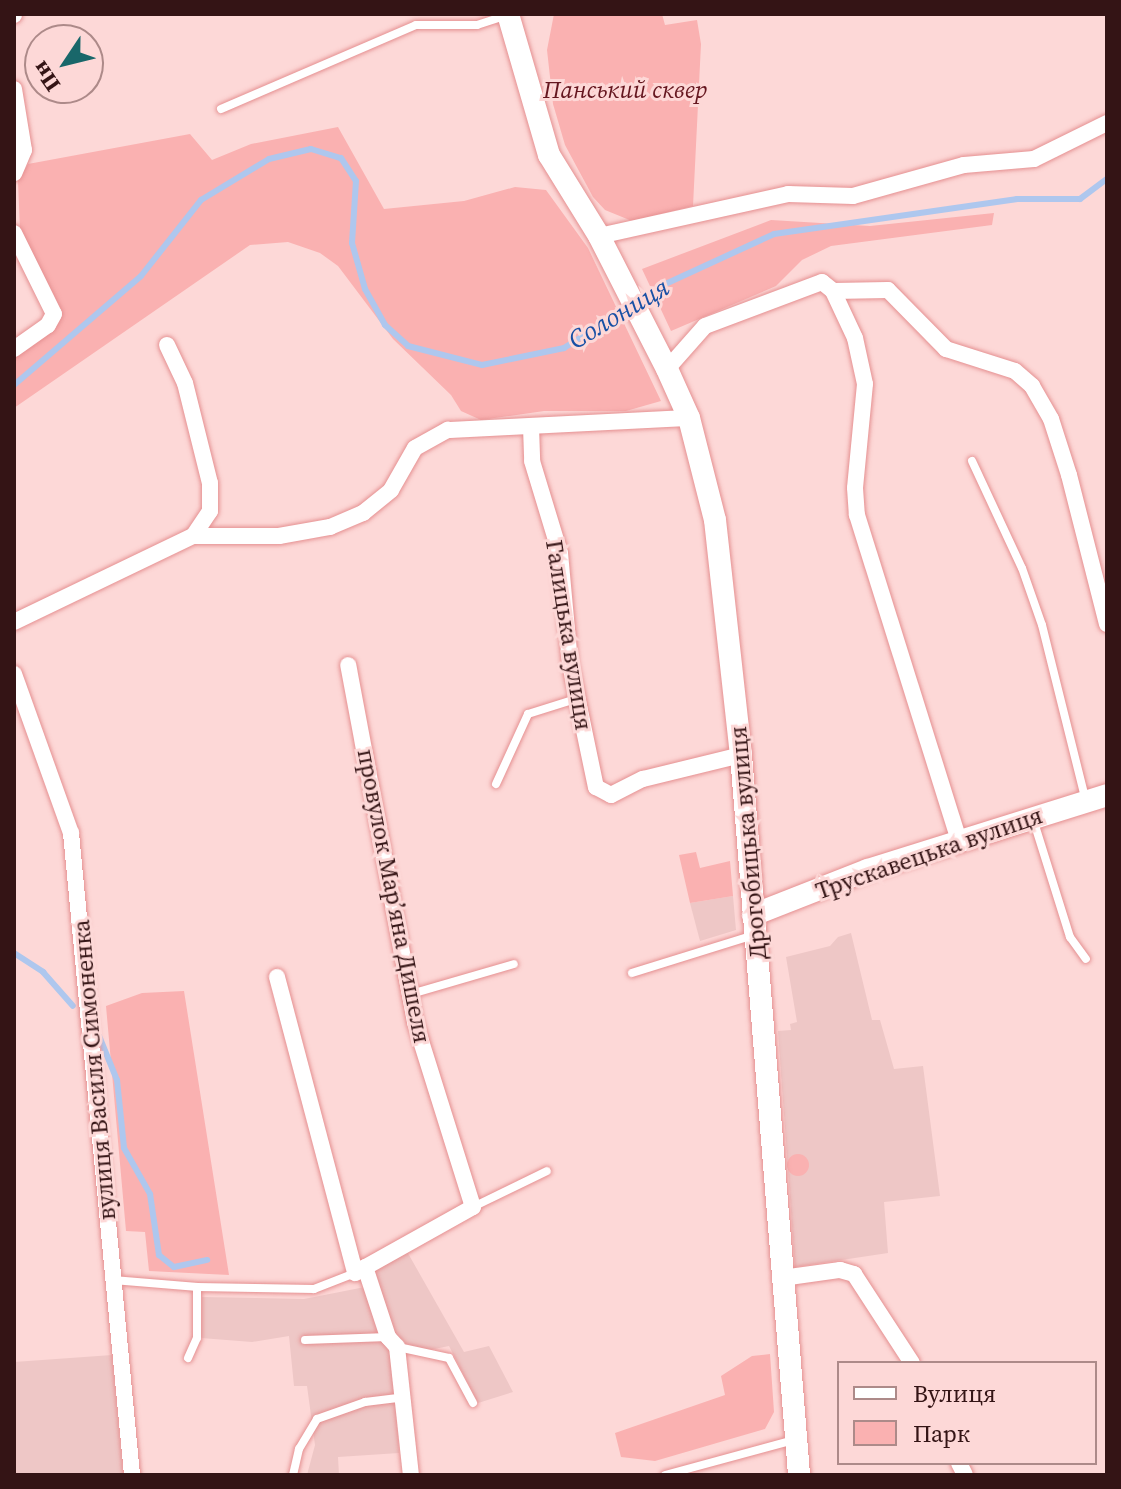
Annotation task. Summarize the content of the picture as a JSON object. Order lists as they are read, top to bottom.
{
  "streets": {
    "street": [
      "Галицька вулиця",
      "Дрогобицька вулиця",
      "Трускавецька вулиця",
      "провулок Марʼяна Дишеля",
      "вулиця Василя Симоненка"
    ]
  },
  "crossings": [
    ["Галицька вулиця", "Дрогобицька вулиця"],
    ["Дрогобицька вулиця", "Трускавецька вулиця"]
  ],
  "water": ["Солониця"],
  "parks": ["Панський сквер"],
  "legend": ["Вулиця", "Парк"],
  "north": "bottom left"
}
